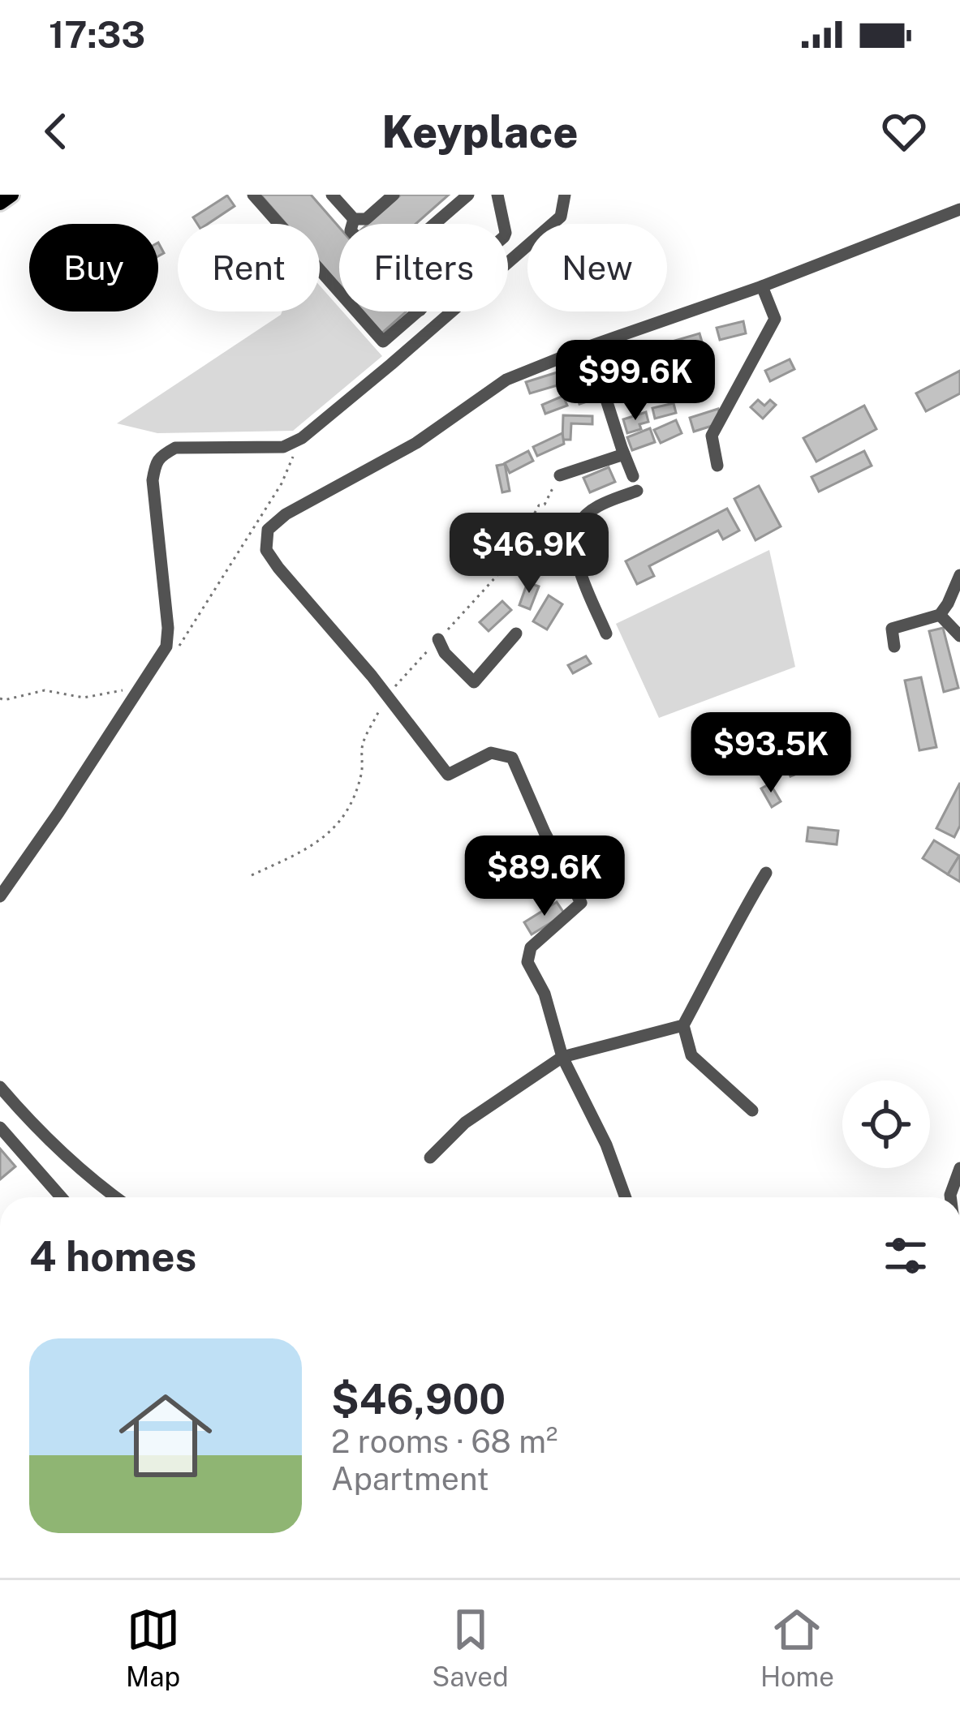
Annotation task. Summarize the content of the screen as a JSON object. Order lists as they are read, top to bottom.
{
  "page": {
    "status": "17:33",
    "header": "Keyplace",
    "chip": [
      "Buy",
      "Rent",
      "Filters",
      "New"
    ],
    "price": [
      "$99.6K",
      "$46.9K",
      "$93.5K",
      "$89.6K"
    ],
    "heading": "4 homes",
    "list": [
      {
        "name": "$46,900",
        "note": "2 rooms · 68 m² · Apartment"
      }
    ],
    "tabs": ["Map", "Saved", "Home"]
  }
}
